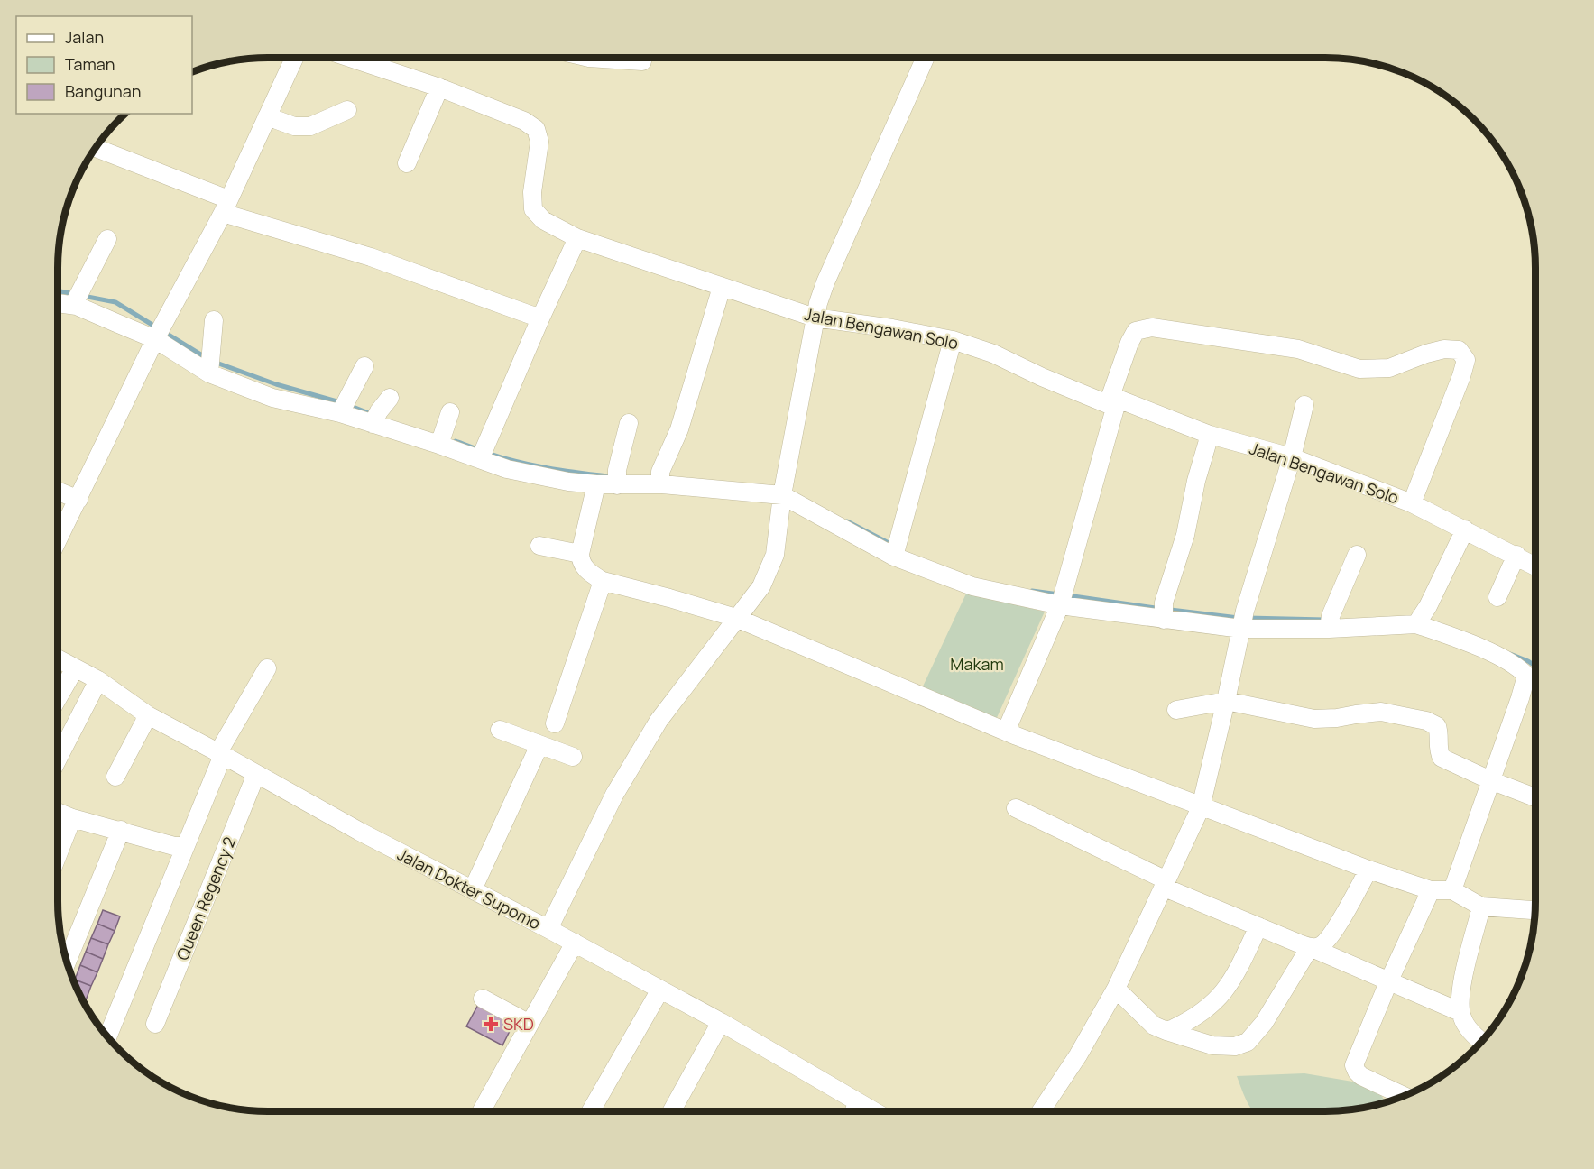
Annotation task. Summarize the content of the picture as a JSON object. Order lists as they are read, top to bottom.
{
  "streets": {
    "street": ["Jalan Bengawan Solo", "Jalan Dokter Supomo", "Queen Regency 2"]
  },
  "crossings": [
    ["Jalan Dokter Supomo", "Queen Regency 2"]
  ],
  "parks": ["Makam"],
  "places": {
    "health": ["SKD"]
  },
  "legend": ["Jalan", "Taman", "Bangunan"]
}
